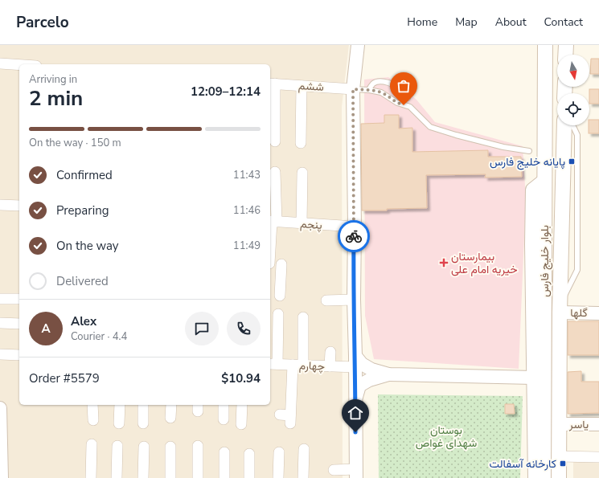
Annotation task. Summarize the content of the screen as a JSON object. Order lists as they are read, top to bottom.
{
  "streets": {
    "main road": ["بلوار خلیج فارس"],
    "street": [
      "ششم",
      "پنجم",
      "گلها",
      "چهارم",
      "یاسر"
    ]
  },
  "crossings": [
    ["بلوار خلیج فارس", "گلها"],
    ["بلوار خلیج فارس", "یاسر"]
  ],
  "parks": ["بوستان شهدای غواص"],
  "places": {
    "transit": ["پایانه خلیج فارس", "کارخانه آسفالت"],
    "health": ["بیمارستان خیریه امام علی"]
  },
  "north": "bottom",
  "page": {
    "header": "Parcelo",
    "nav": [
      "Home",
      "Map",
      "About",
      "Contact"
    ],
    "heading": ["2 min", "Arriving in", "12:09–12:14"],
    "panel": [
      "Alex",
      "Courier · 4.4",
      "Order #5579",
      "$10.94"
    ],
    "bar": "On the way · 150 m",
    "list": [
      ["Confirmed", "11:43"],
      ["Preparing", "11:46"],
      ["On the way", "11:49"],
      "Delivered"
    ],
    "round": "A"
  }
}
